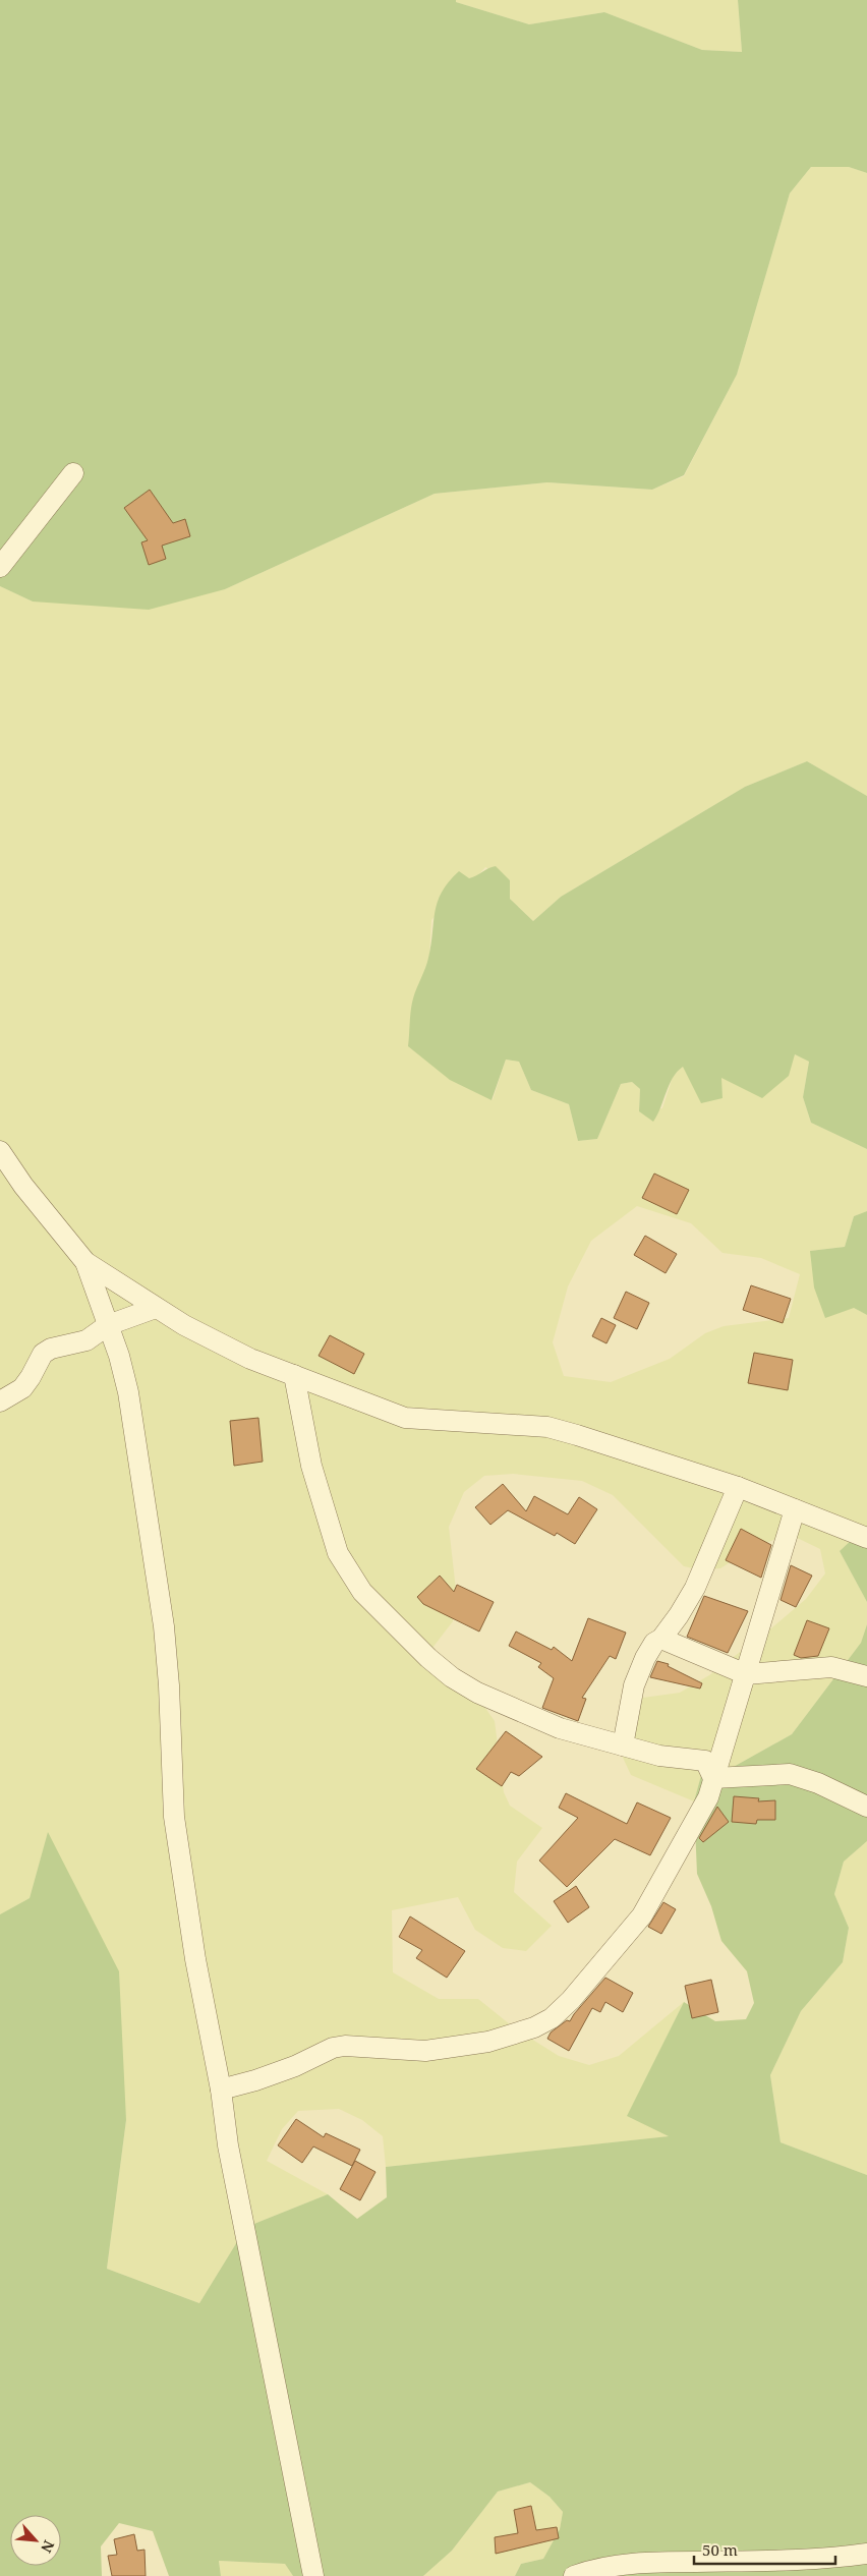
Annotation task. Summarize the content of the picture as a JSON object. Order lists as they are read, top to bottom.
{
  "scale_bar": "50 m",
  "north": "bottom right"
}
